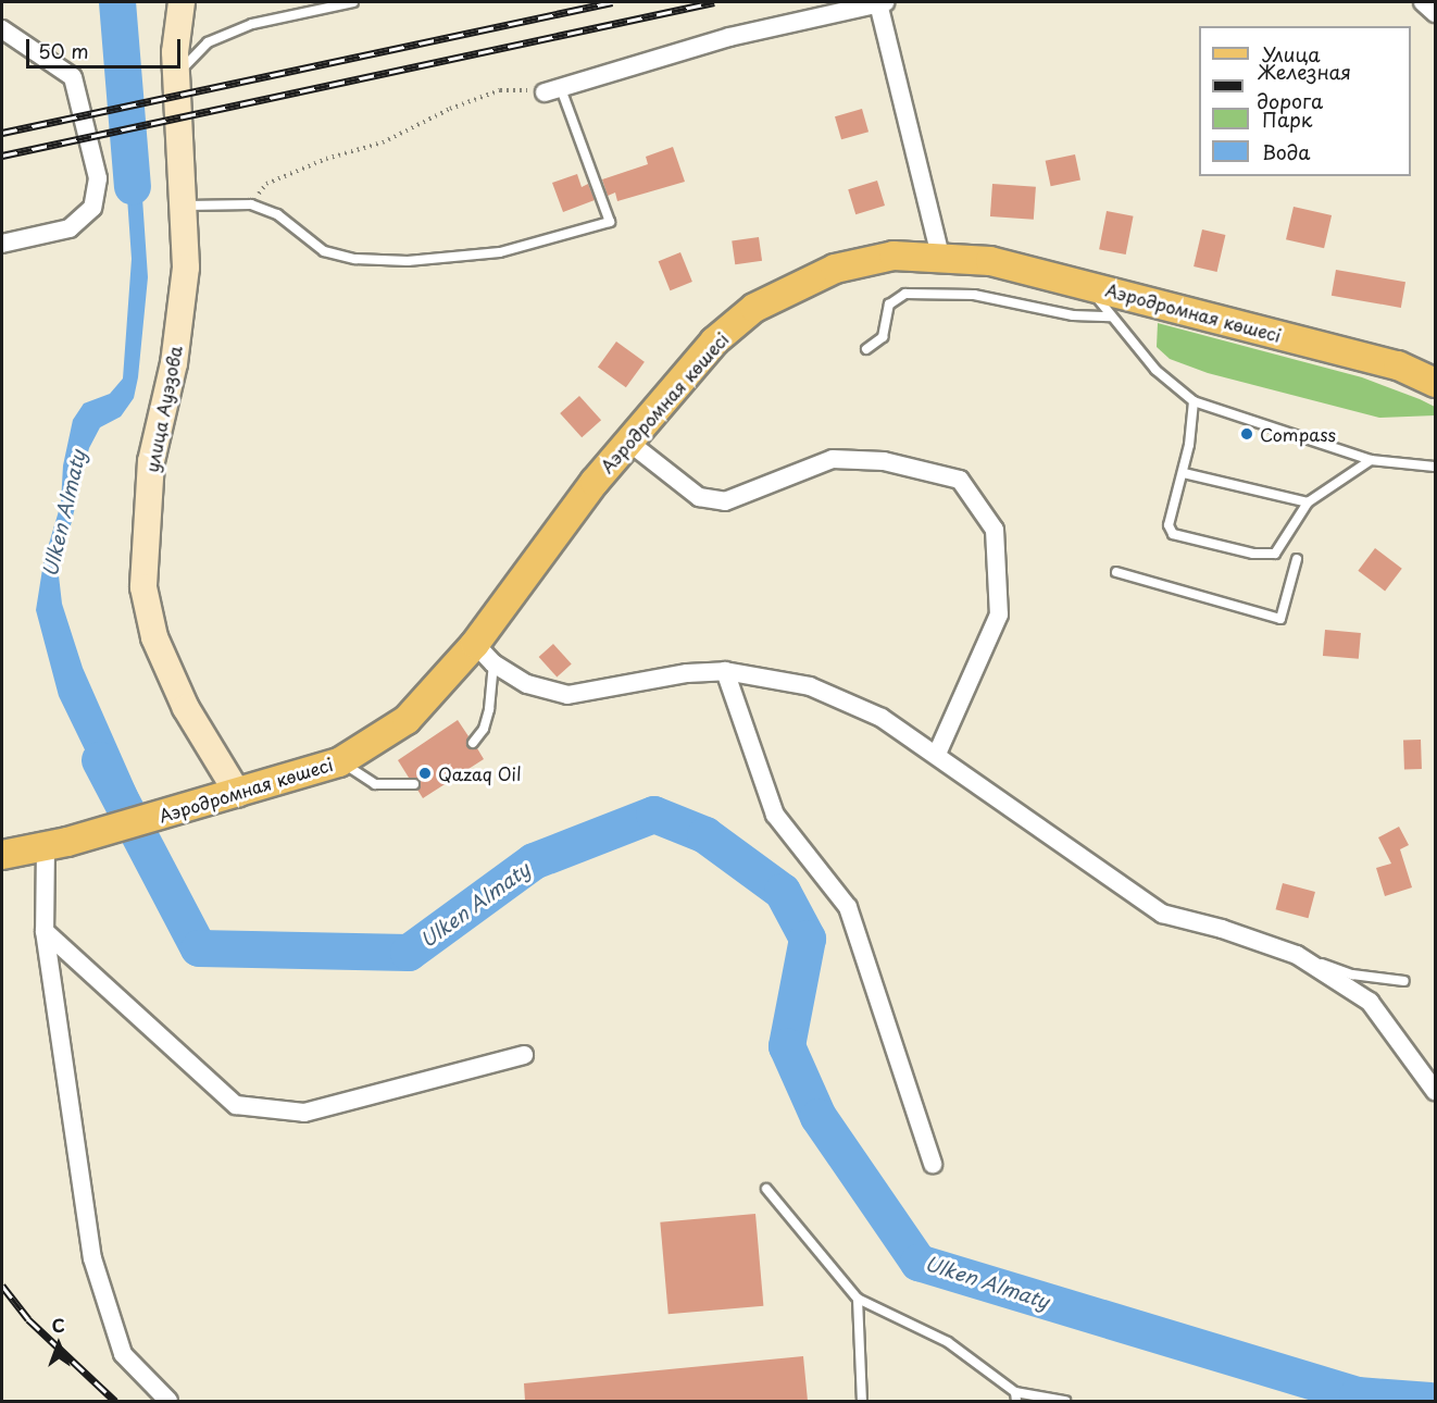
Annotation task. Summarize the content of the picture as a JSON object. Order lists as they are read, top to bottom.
{
  "streets": {
    "main road": ["Аэродромная көшесі", "улица Ауэзова"]
  },
  "crossings": [
    ["Аэродромная көшесі", "улица Ауэзова"]
  ],
  "water": ["Ulken Almaty"],
  "places": ["Compass", "Qazaq Oil"],
  "legend": [
    "Улица",
    "Железная дорога",
    "Парк",
    "Вода"
  ],
  "scale_bar": "50 m",
  "north": "top"
}
